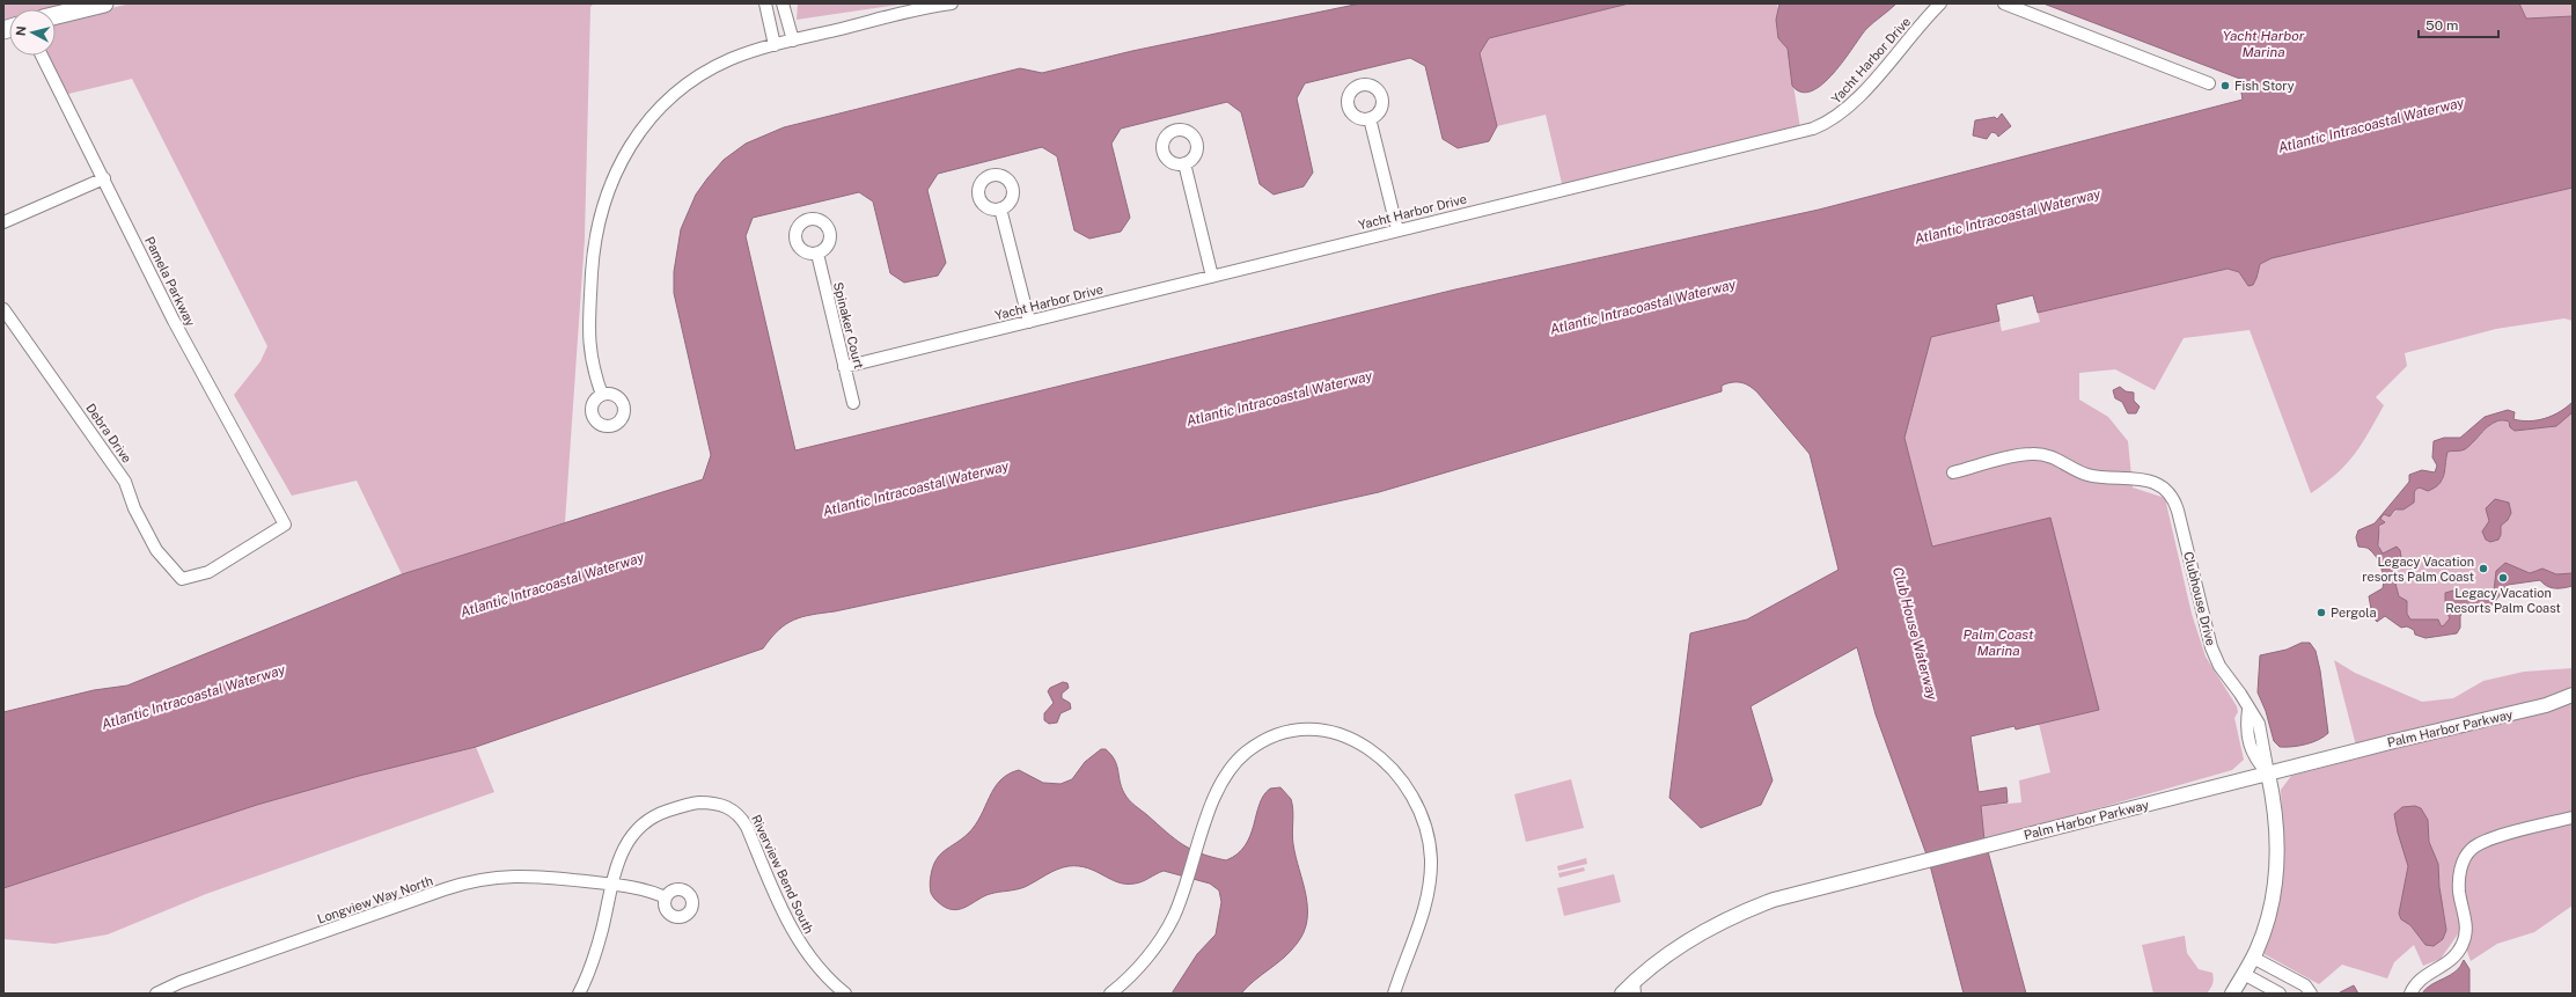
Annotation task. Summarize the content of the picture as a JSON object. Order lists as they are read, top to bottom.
{
  "streets": {
    "street": [
      "Yacht Harbor Drive",
      "Pamela Parkway",
      "Spinaker Court",
      "Debra Drive",
      "Clubhouse Drive",
      "Palm Harbor Parkway",
      "Riverview Bend South",
      "Longview Way North"
    ]
  },
  "crossings": [
    ["Yacht Harbor Drive", "Spinaker Court"],
    ["Pamela Parkway", "Debra Drive"],
    ["Clubhouse Drive", "Palm Harbor Parkway"],
    ["Riverview Bend South", "Longview Way North"]
  ],
  "water": [
    "Yacht Harbor Marina",
    "Atlantic Intracoastal Waterway",
    "Club House Waterway",
    "Palm Coast Marina"
  ],
  "places": [
    "Fish Story",
    "Legacy Vacation resorts Palm Coast",
    "Legacy Vacation Resorts Palm Coast",
    "Pergola"
  ],
  "scale_bar": "50 m",
  "north": "left"
}
